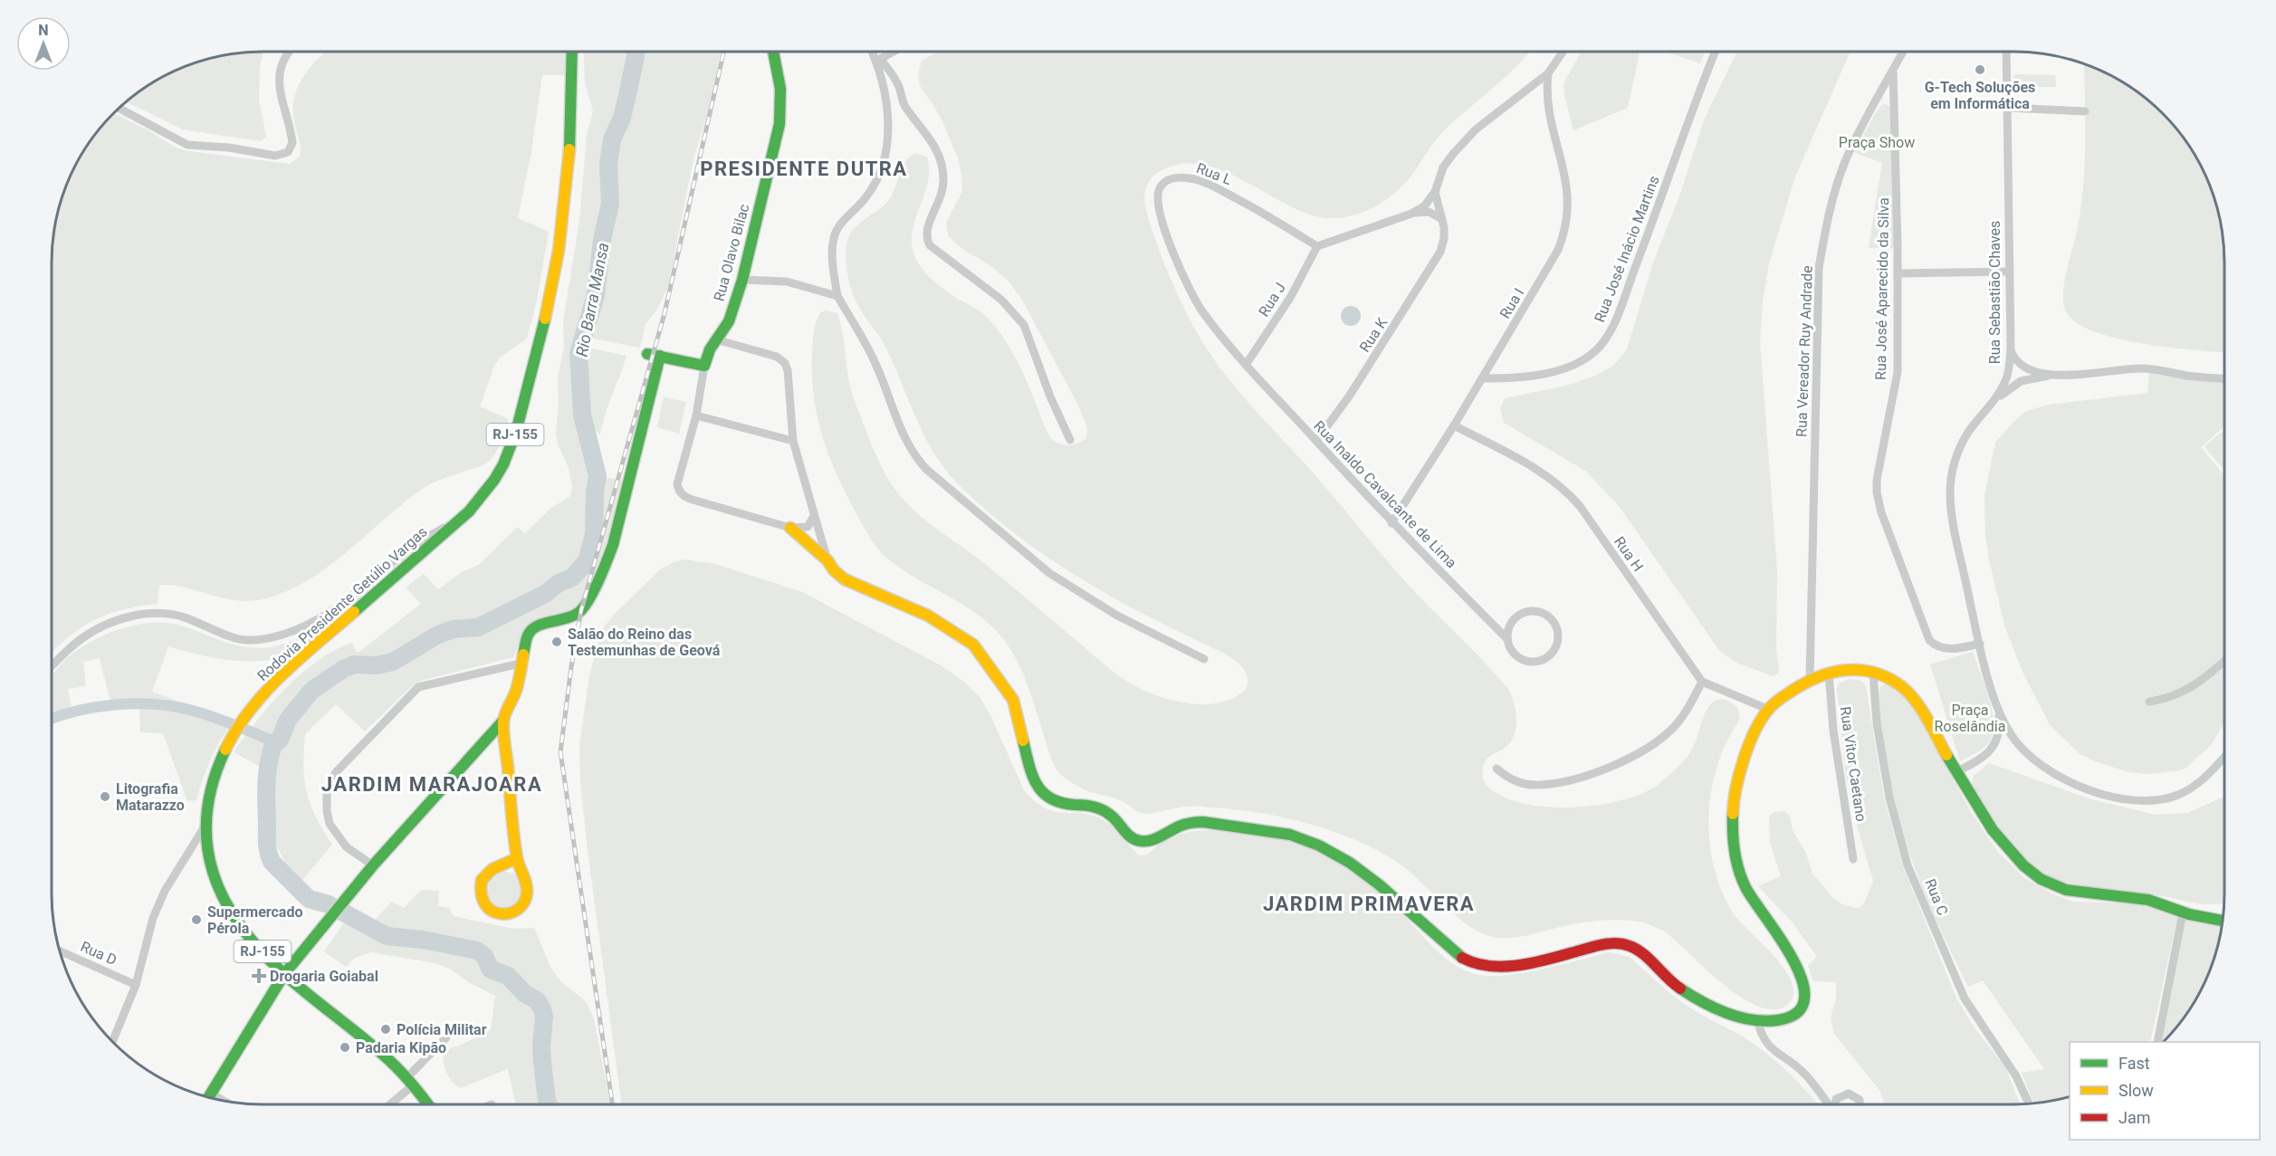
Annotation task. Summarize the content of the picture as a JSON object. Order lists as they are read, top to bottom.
{
  "streets": {
    "street": [
      "Rua L",
      "Rua José Inácio Martins",
      "Rua Olavo Bilac",
      "Rua José Aparecido da Silva",
      "Rua Sebastião Chaves",
      "Rua J",
      "Rua I",
      "Rua K",
      "Rua Vereador Ruy Andrade",
      "RJ-155",
      "Rua Inaldo Cavalcante de Lima",
      "Rua H",
      "Rodovia Presidente Getúlio Vargas",
      "Rua Vitor Caetano",
      "Rua C",
      "Rua D"
    ]
  },
  "crossings": [
    ["Rua L", "Rua J"],
    ["Rua L", "Rua Inaldo Cavalcante de Lima"],
    ["Rua José Inácio Martins", "Rua I"],
    ["Rua José Aparecido da Silva", "Rua Sebastião Chaves"],
    ["Rua José Aparecido da Silva", "Rua Vereador Ruy Andrade"],
    ["Rua J", "Rua Inaldo Cavalcante de Lima"],
    ["Rua I", "Rua Inaldo Cavalcante de Lima"],
    ["Rua I", "Rua H"],
    ["Rua K", "Rua Inaldo Cavalcante de Lima"]
  ],
  "districts": ["PRESIDENTE DUTRA", "JARDIM MARAJOARA", "JARDIM PRIMAVERA"],
  "water": ["Rio Barra Mansa"],
  "parks": ["Praça Show", "Praça Roselândia"],
  "places": {
    "other": [
      "G-Tech Soluções em Informática",
      "Salão do Reino das Testemunhas de Geová",
      "Litografia Matarazzo",
      "Supermercado Pérola",
      "Polícia Militar",
      "Padaria Kipão"
    ],
    "health": ["Drogaria Goiabal"]
  },
  "legend": ["Fast", "Slow", "Jam"],
  "north": "top"
}
